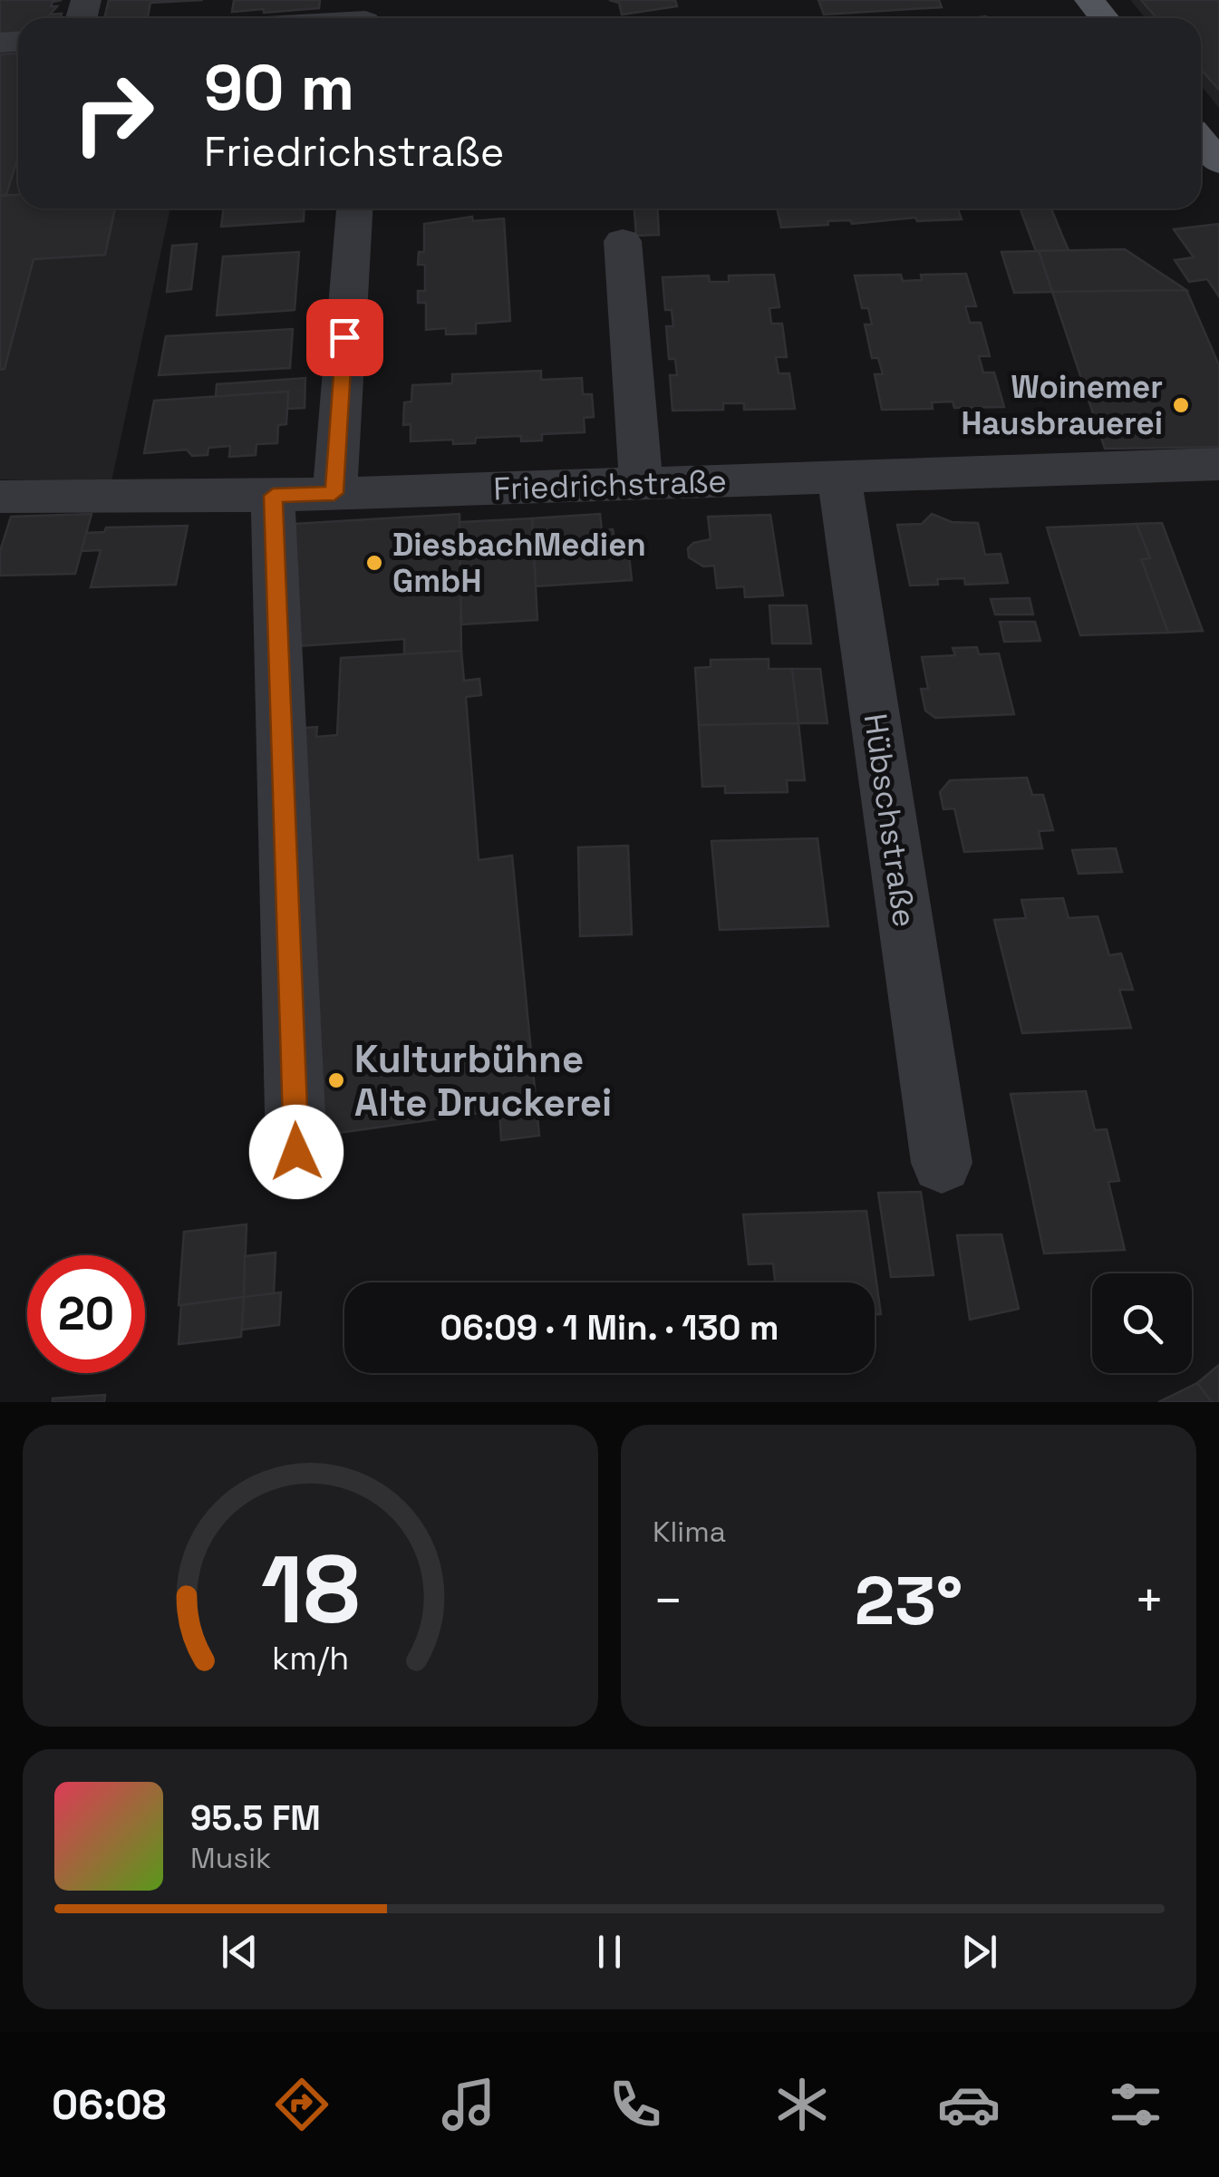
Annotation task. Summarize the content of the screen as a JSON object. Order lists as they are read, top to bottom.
{
  "streets": {
    "street": ["Friedrichstraße", "Hübschstraße"]
  },
  "crossings": [
    ["Friedrichstraße", "Hübschstraße"]
  ],
  "places": ["Woinemer Hausbrauerei", "DiesbachMedien GmbH", "Kulturbühne Alte Druckerei"],
  "page": {
    "turn": ["90 m", "Friedrichstraße"],
    "limit": "20",
    "trip": "06:09 · 1 Min. · 130 m",
    "tile": "Klima",
    "heat": ["−", "23°", "+"],
    "song": ["95.5 FM", "Musik"],
    "tabs": "06:08",
    "gauge": ["18", "km/h"]
  }
}
